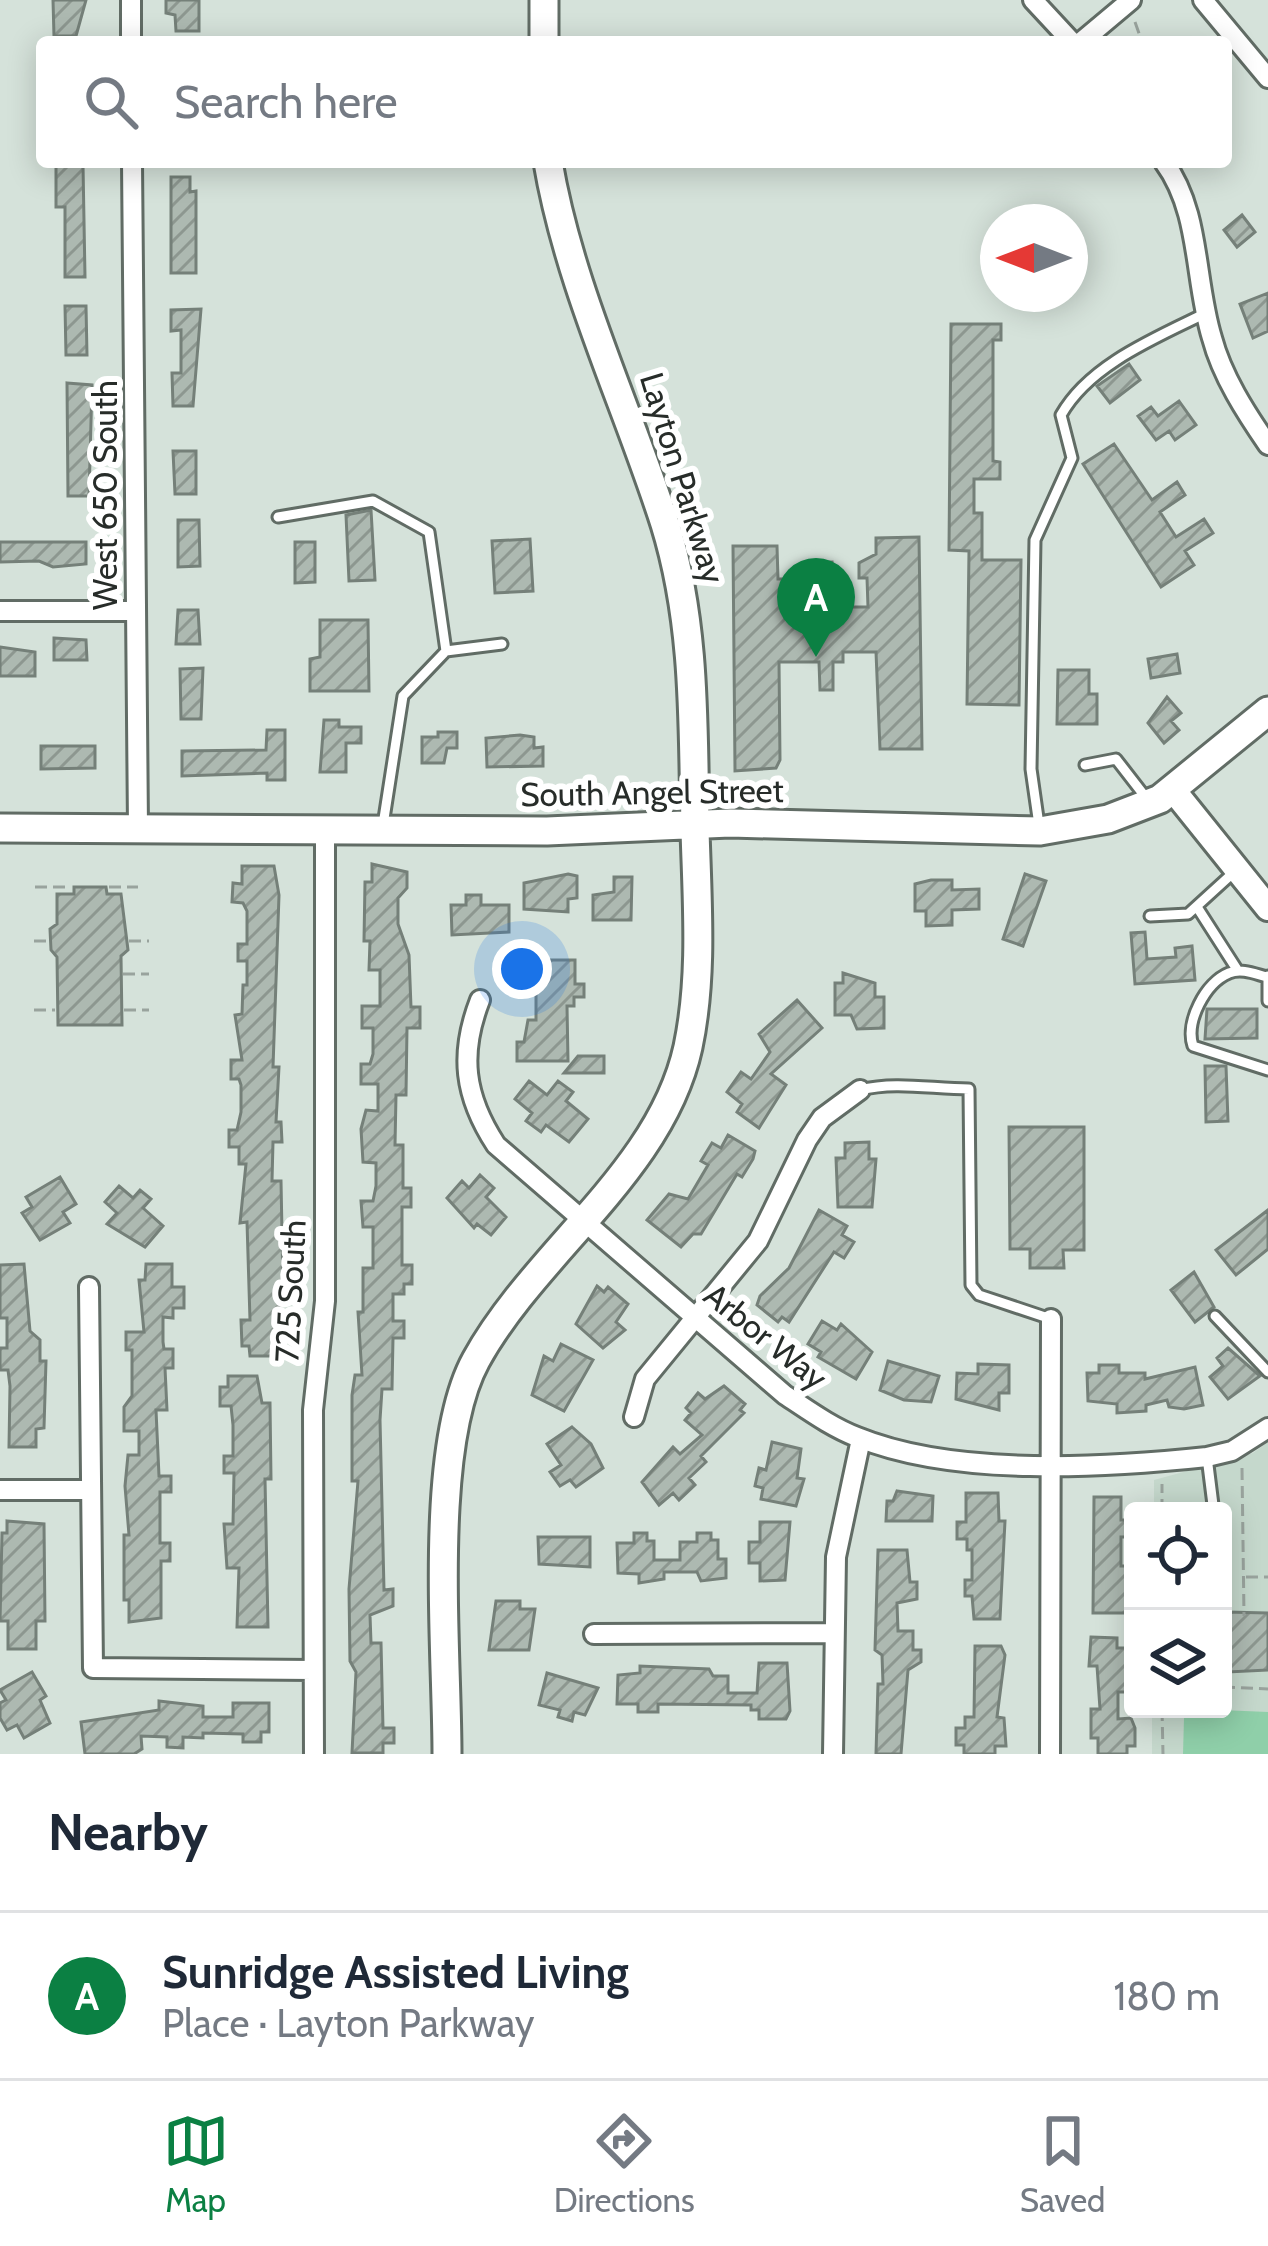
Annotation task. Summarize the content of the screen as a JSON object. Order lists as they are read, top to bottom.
{
  "streets": {
    "main road": ["Layton Parkway", "South Angel Street"],
    "street": ["West 650 South", "725 South", "Arbor Way"]
  },
  "crossings": [
    ["Layton Parkway", "South Angel Street"],
    ["Layton Parkway", "Arbor Way"],
    ["West 650 South", "South Angel Street"],
    ["South Angel Street", "725 South"]
  ],
  "north": "left",
  "page": {
    "search": "Search here",
    "pins": "A",
    "heading": "Nearby",
    "list": [
      {
        "mark": "A",
        "name": "Sunridge Assisted Living",
        "note": "Place · Layton Parkway",
        "value": "180 m"
      }
    ],
    "nav": ["Map", "Directions", "Saved"]
  }
}
